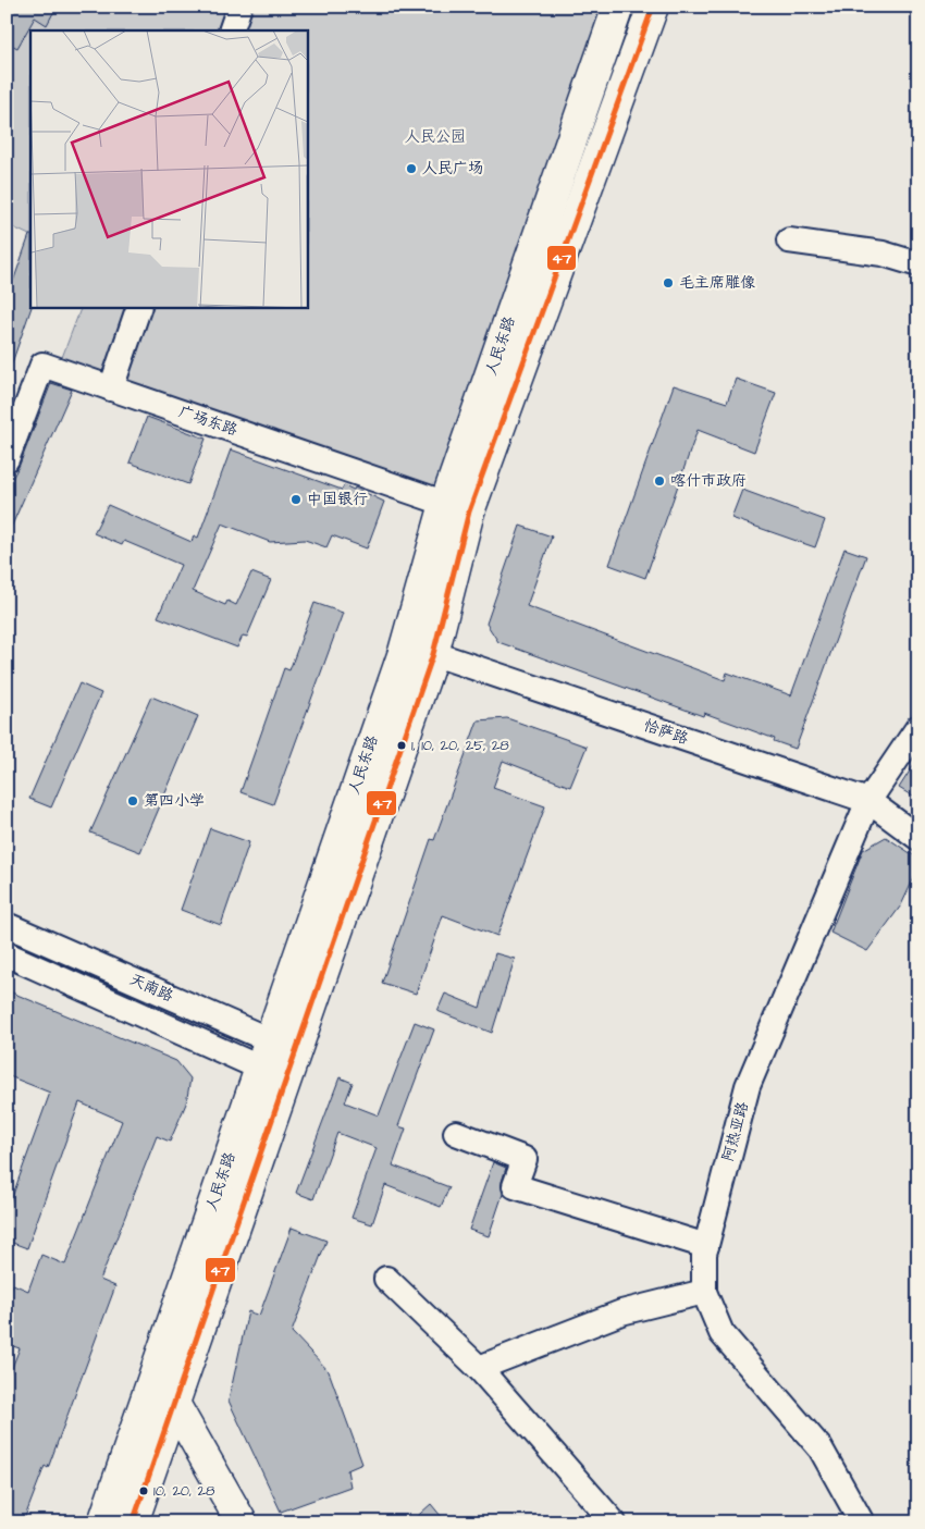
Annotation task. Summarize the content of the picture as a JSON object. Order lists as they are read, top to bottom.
{
  "streets": {
    "main road": ["人民东路"],
    "street": [
      "广场东路",
      "恰萨路",
      "天南路",
      "阿热亚路"
    ]
  },
  "crossings": [
    ["人民东路", "广场东路"],
    ["人民东路", "恰萨路"],
    ["人民东路", "天南路"],
    ["恰萨路", "阿热亚路"]
  ],
  "parks": ["人民公园"],
  "places": [
    "人民广场",
    "毛主席雕像",
    "喀什市政府",
    "中国银行",
    "1, 10, 20, 25, 28",
    "第四小学",
    "10, 20, 28"
  ],
  "lines": ["transit line 47"]
}
